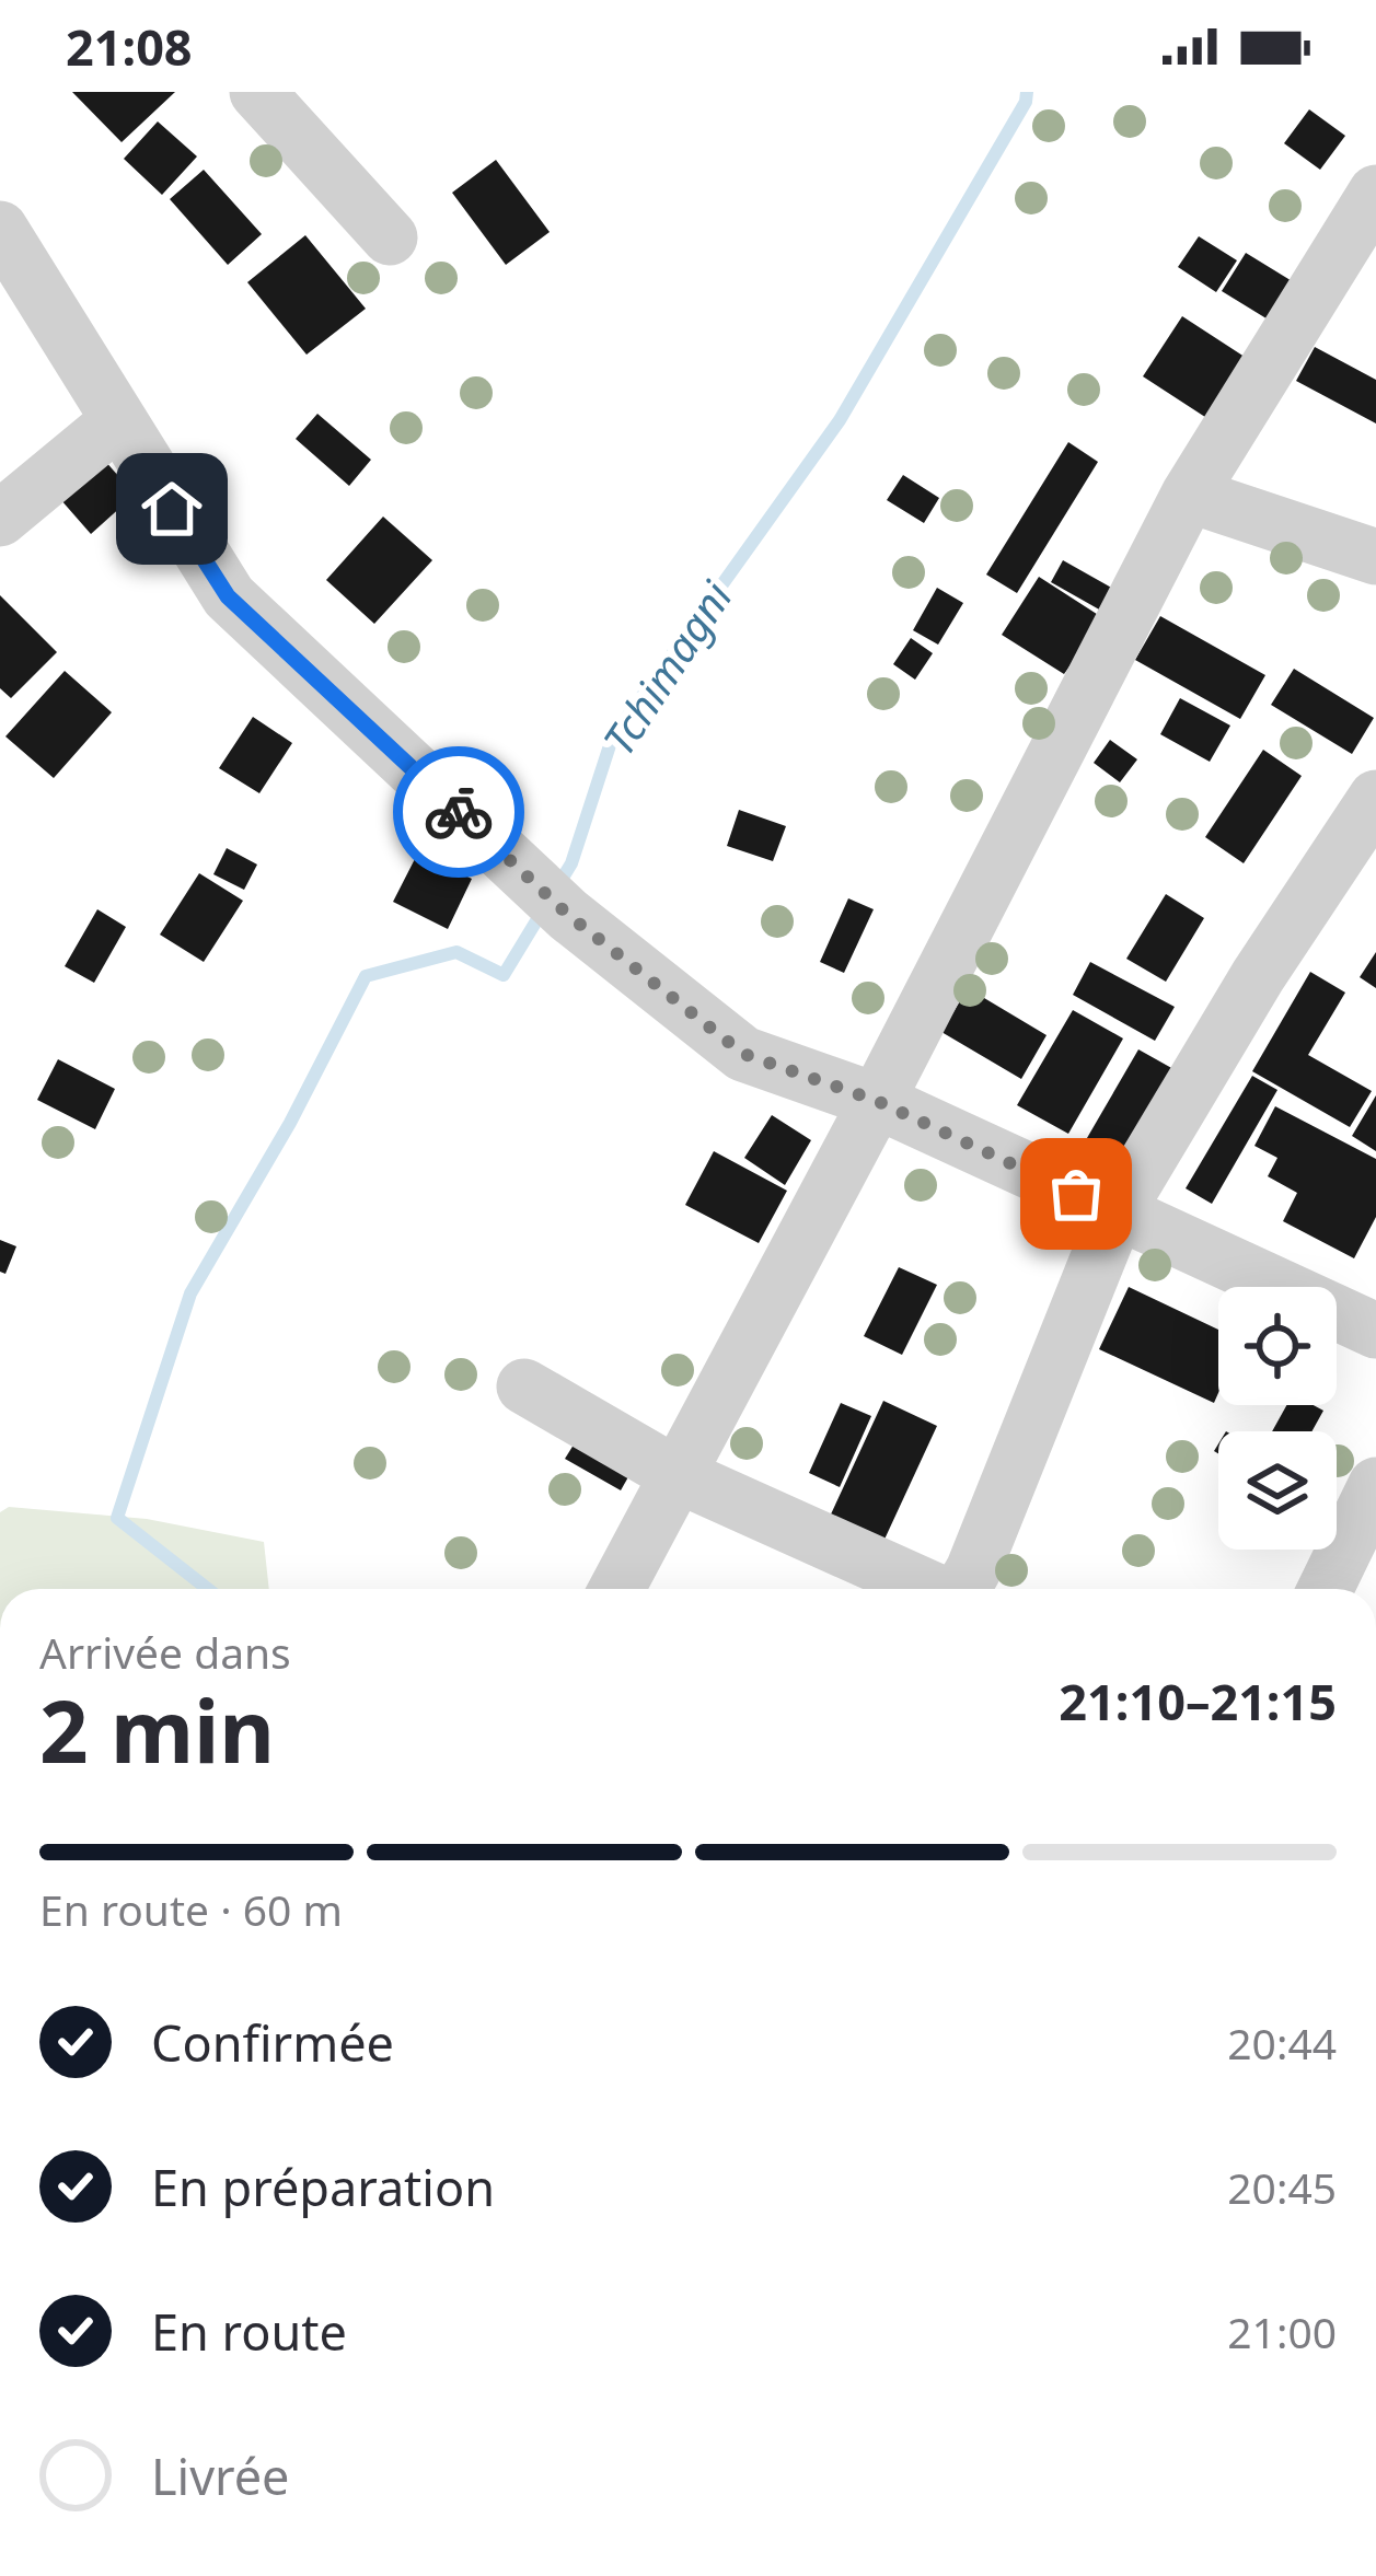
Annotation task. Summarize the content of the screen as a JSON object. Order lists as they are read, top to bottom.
{
  "water": ["Tchimagni"],
  "page": {
    "status": "21:08",
    "heading": ["2 min", "Arrivée dans", "21:10–21:15"],
    "bar": "En route · 60 m",
    "list": [
      ["Confirmée", "20:44"],
      ["En préparation", "20:45"],
      ["En route", "21:00"],
      "Livrée"
    ]
  }
}
